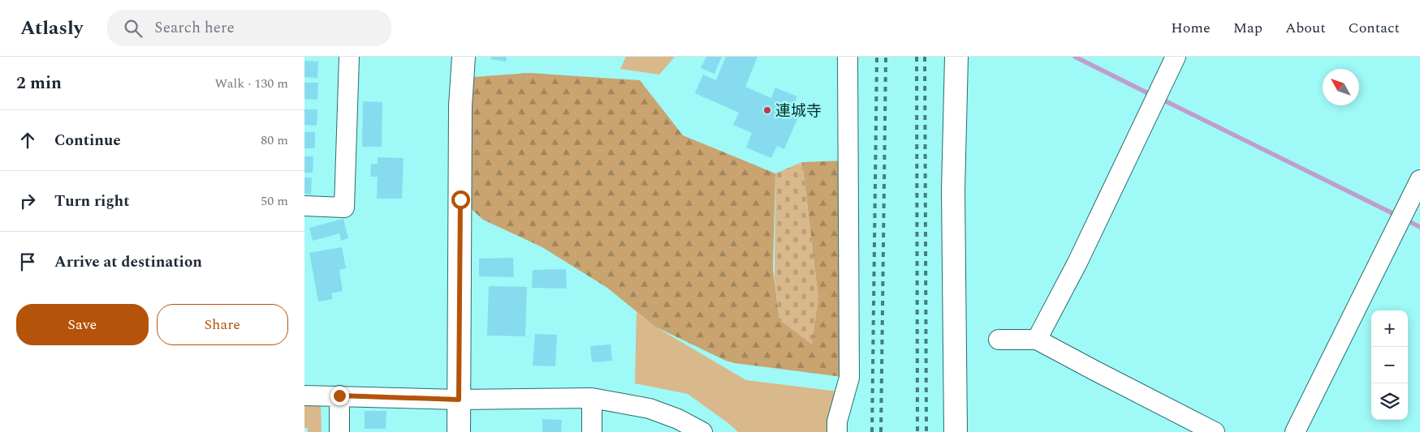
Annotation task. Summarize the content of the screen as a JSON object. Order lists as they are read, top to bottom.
{
  "places": ["連城寺"],
  "north": "top left",
  "page": {
    "header": "Atlasly",
    "search": "Search here",
    "nav": [
      "Home",
      "Map",
      "About",
      "Contact"
    ],
    "heading": ["2 min", "Walk · 130 m"],
    "list": [
      ["Continue", "80 m"],
      ["Turn right", "50 m"],
      "Arrive at destination"
    ],
    "buttons": ["Save", "Share"],
    "map_buttons": ["+", "−"]
  }
}
